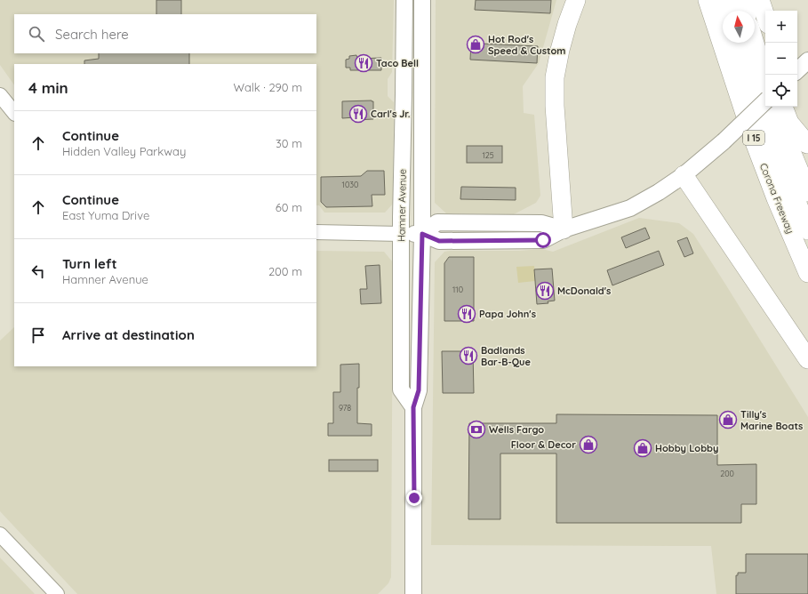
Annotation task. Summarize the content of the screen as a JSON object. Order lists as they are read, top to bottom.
{
  "streets": {
    "highway": ["I 15", "Corona Freeway"],
    "main road": ["Hamner Avenue"]
  },
  "places": {
    "shop": [
      "Hot Rod's Speed & Custom",
      "Tilly's Marine Boats",
      "Floor & Decor",
      "Hobby Lobby"
    ],
    "restaurant": [
      "Taco Bell",
      "Carl's Jr.",
      "McDonald's",
      "Papa John's",
      "Badlands Bar-B-Que"
    ],
    "bank": ["Wells Fargo"]
  },
  "house_numbers": [
    "125",
    "1030",
    "110",
    "978",
    "200"
  ],
  "north": "top",
  "page": {
    "map_buttons": ["+", "−"],
    "search": "Search here",
    "heading": ["4 min", "Walk · 290 m"],
    "list": [
      ["Continue", "Hidden Valley Parkway", "30 m"],
      ["Continue", "East Yuma Drive", "60 m"],
      ["Turn left", "Hamner Avenue", "200 m"],
      "Arrive at destination"
    ]
  }
}
